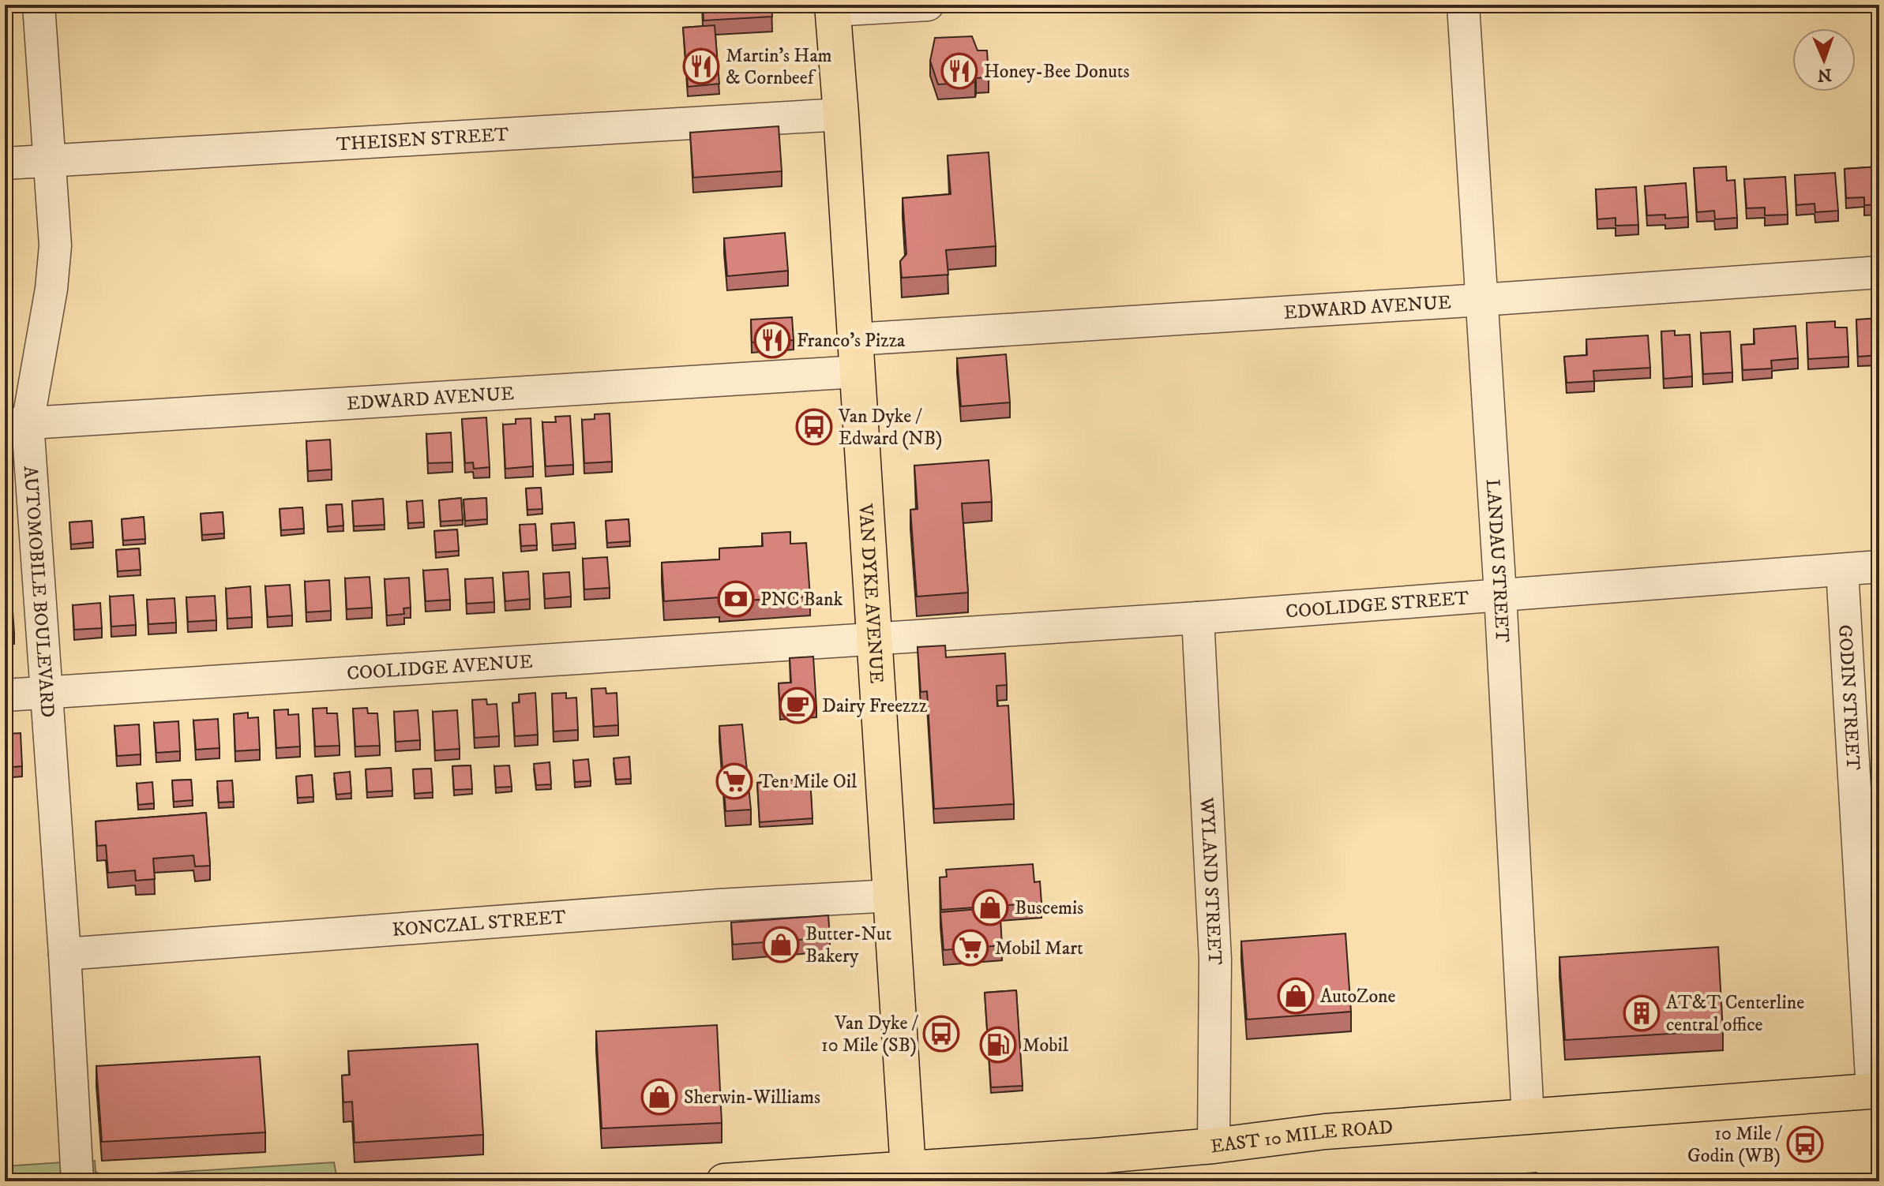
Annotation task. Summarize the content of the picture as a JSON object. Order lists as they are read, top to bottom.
{
  "streets": {
    "main road": ["VAN DYKE AVENUE", "EAST 10 MILE ROAD"],
    "street": [
      "THEISEN STREET",
      "EDWARD AVENUE",
      "LANDAU STREET",
      "AUTOMOBILE BOULEVARD",
      "COOLIDGE STREET",
      "COOLIDGE AVENUE",
      "GODIN STREET",
      "WYLAND STREET",
      "KONCZAL STREET"
    ]
  },
  "crossings": [
    ["THEISEN STREET", "AUTOMOBILE BOULEVARD"],
    ["THEISEN STREET", "VAN DYKE AVENUE"],
    ["EDWARD AVENUE", "LANDAU STREET"],
    ["EDWARD AVENUE", "AUTOMOBILE BOULEVARD"],
    ["EDWARD AVENUE", "VAN DYKE AVENUE"],
    ["LANDAU STREET", "COOLIDGE STREET"],
    ["LANDAU STREET", "EAST 10 MILE ROAD"],
    ["AUTOMOBILE BOULEVARD", "COOLIDGE AVENUE"],
    ["AUTOMOBILE BOULEVARD", "KONCZAL STREET"],
    ["VAN DYKE AVENUE", "COOLIDGE STREET"],
    ["VAN DYKE AVENUE", "COOLIDGE AVENUE"],
    ["VAN DYKE AVENUE", "KONCZAL STREET"],
    ["VAN DYKE AVENUE", "EAST 10 MILE ROAD"],
    ["COOLIDGE STREET", "COOLIDGE AVENUE"],
    ["COOLIDGE STREET", "GODIN STREET"],
    ["COOLIDGE STREET", "WYLAND STREET"],
    ["GODIN STREET", "EAST 10 MILE ROAD"],
    ["WYLAND STREET", "EAST 10 MILE ROAD"]
  ],
  "places": {
    "restaurant": ["Martin's Ham & Cornbeef", "Honey-Bee Donuts", "Franco's Pizza"],
    "bus stop": ["Van Dyke / Edward (NB)", "Van Dyke / 10 Mile (SB)", "10 Mile / Godin (WB)"],
    "bank": ["PNC Bank"],
    "cafe": ["Dairy Freezzz"],
    "supermarket": ["Ten Mile Oil", "Mobil Mart"],
    "shop": [
      "Buscemis",
      "Butter-Nut Bakery",
      "AutoZone",
      "Sherwin-Williams"
    ],
    "building": ["AT&T Centerline central office"],
    "fuel station": ["Mobil"]
  },
  "north": "bottom"
}
